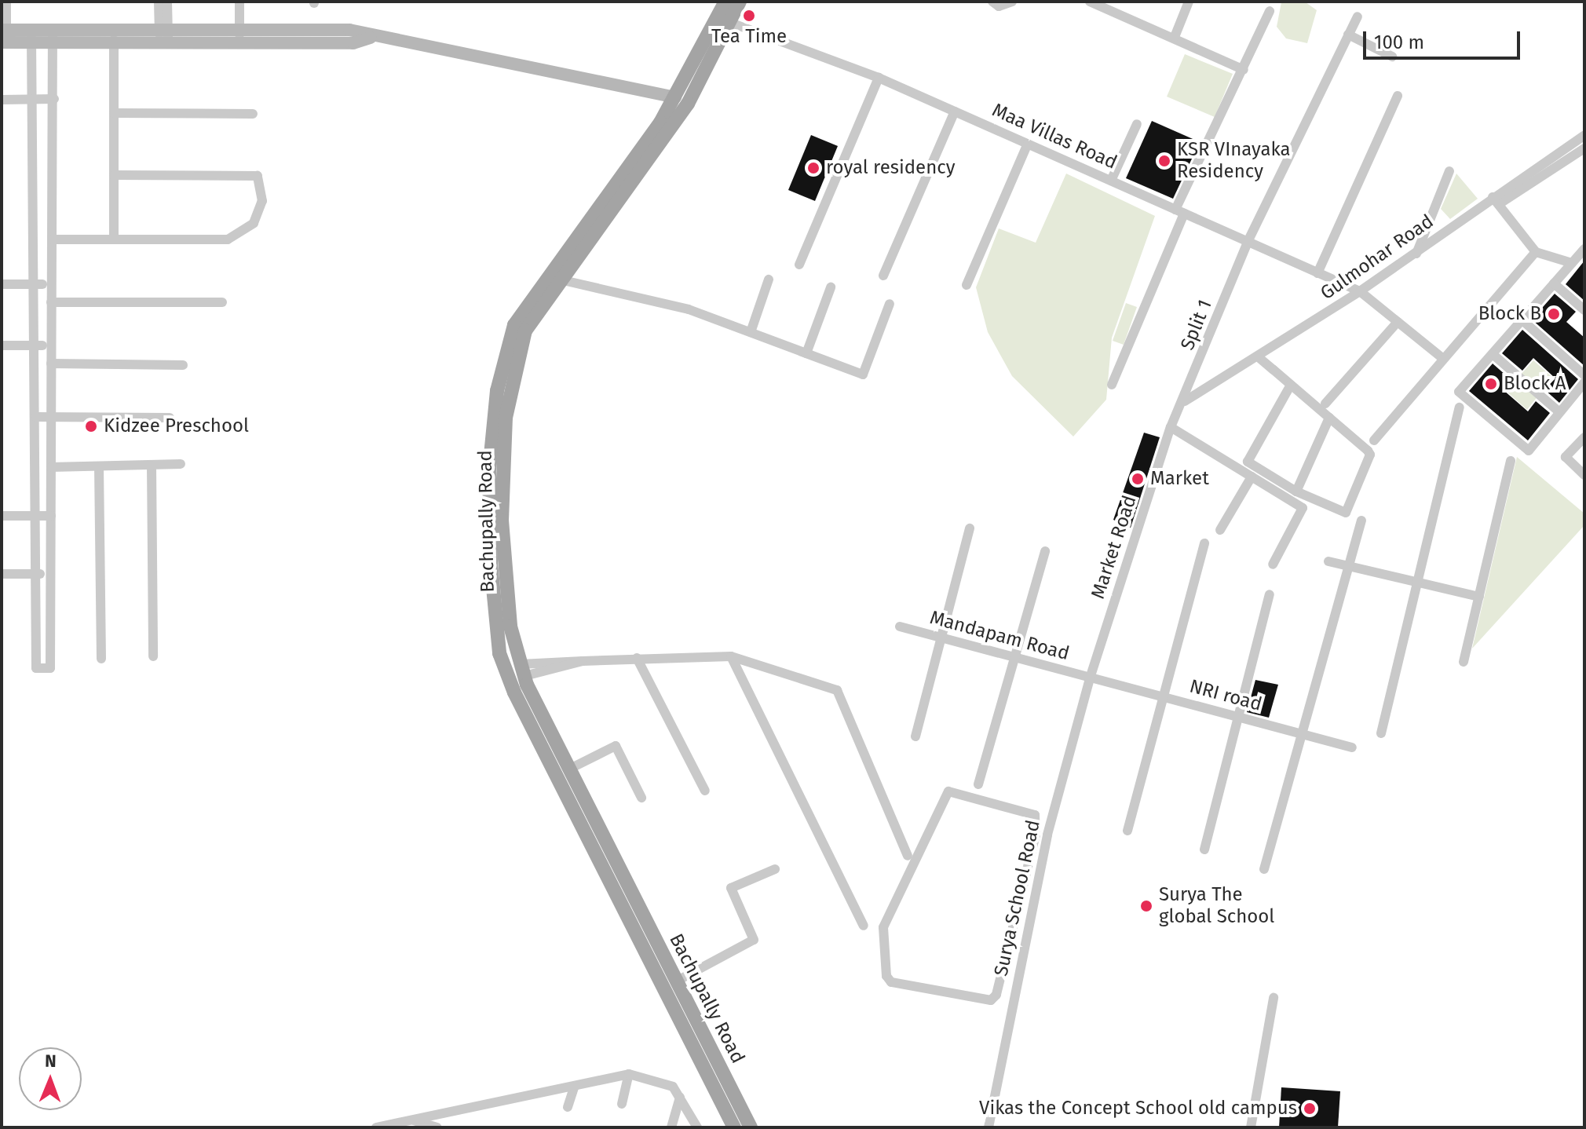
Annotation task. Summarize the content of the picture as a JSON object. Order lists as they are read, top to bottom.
{
  "streets": {
    "main road": ["Bachupally Road"],
    "street": [
      "Maa Villas Road",
      "Gulmohar Road",
      "Split 1",
      "Market Road",
      "Mandapam Road",
      "NRI road",
      "Surya School Road"
    ]
  },
  "crossings": [
    ["Maa Villas Road", "Gulmohar Road"],
    ["Maa Villas Road", "Split 1"],
    ["Maa Villas Road", "Bachupally Road"],
    ["Gulmohar Road", "Split 1"],
    ["Split 1", "Market Road"],
    ["Market Road", "Mandapam Road"],
    ["Market Road", "NRI road"],
    ["Market Road", "Surya School Road"],
    ["Mandapam Road", "NRI road"],
    ["Mandapam Road", "Surya School Road"],
    ["NRI road", "Surya School Road"]
  ],
  "places": [
    "Tea Time",
    "KSR VInayaka Residency",
    "royal residency",
    "Block B",
    "Block A",
    "Kidzee Preschool",
    "Market",
    "Surya The global School",
    "Vikas the Concept School old campus"
  ],
  "scale_bar": "100 m",
  "north": "top"
}
